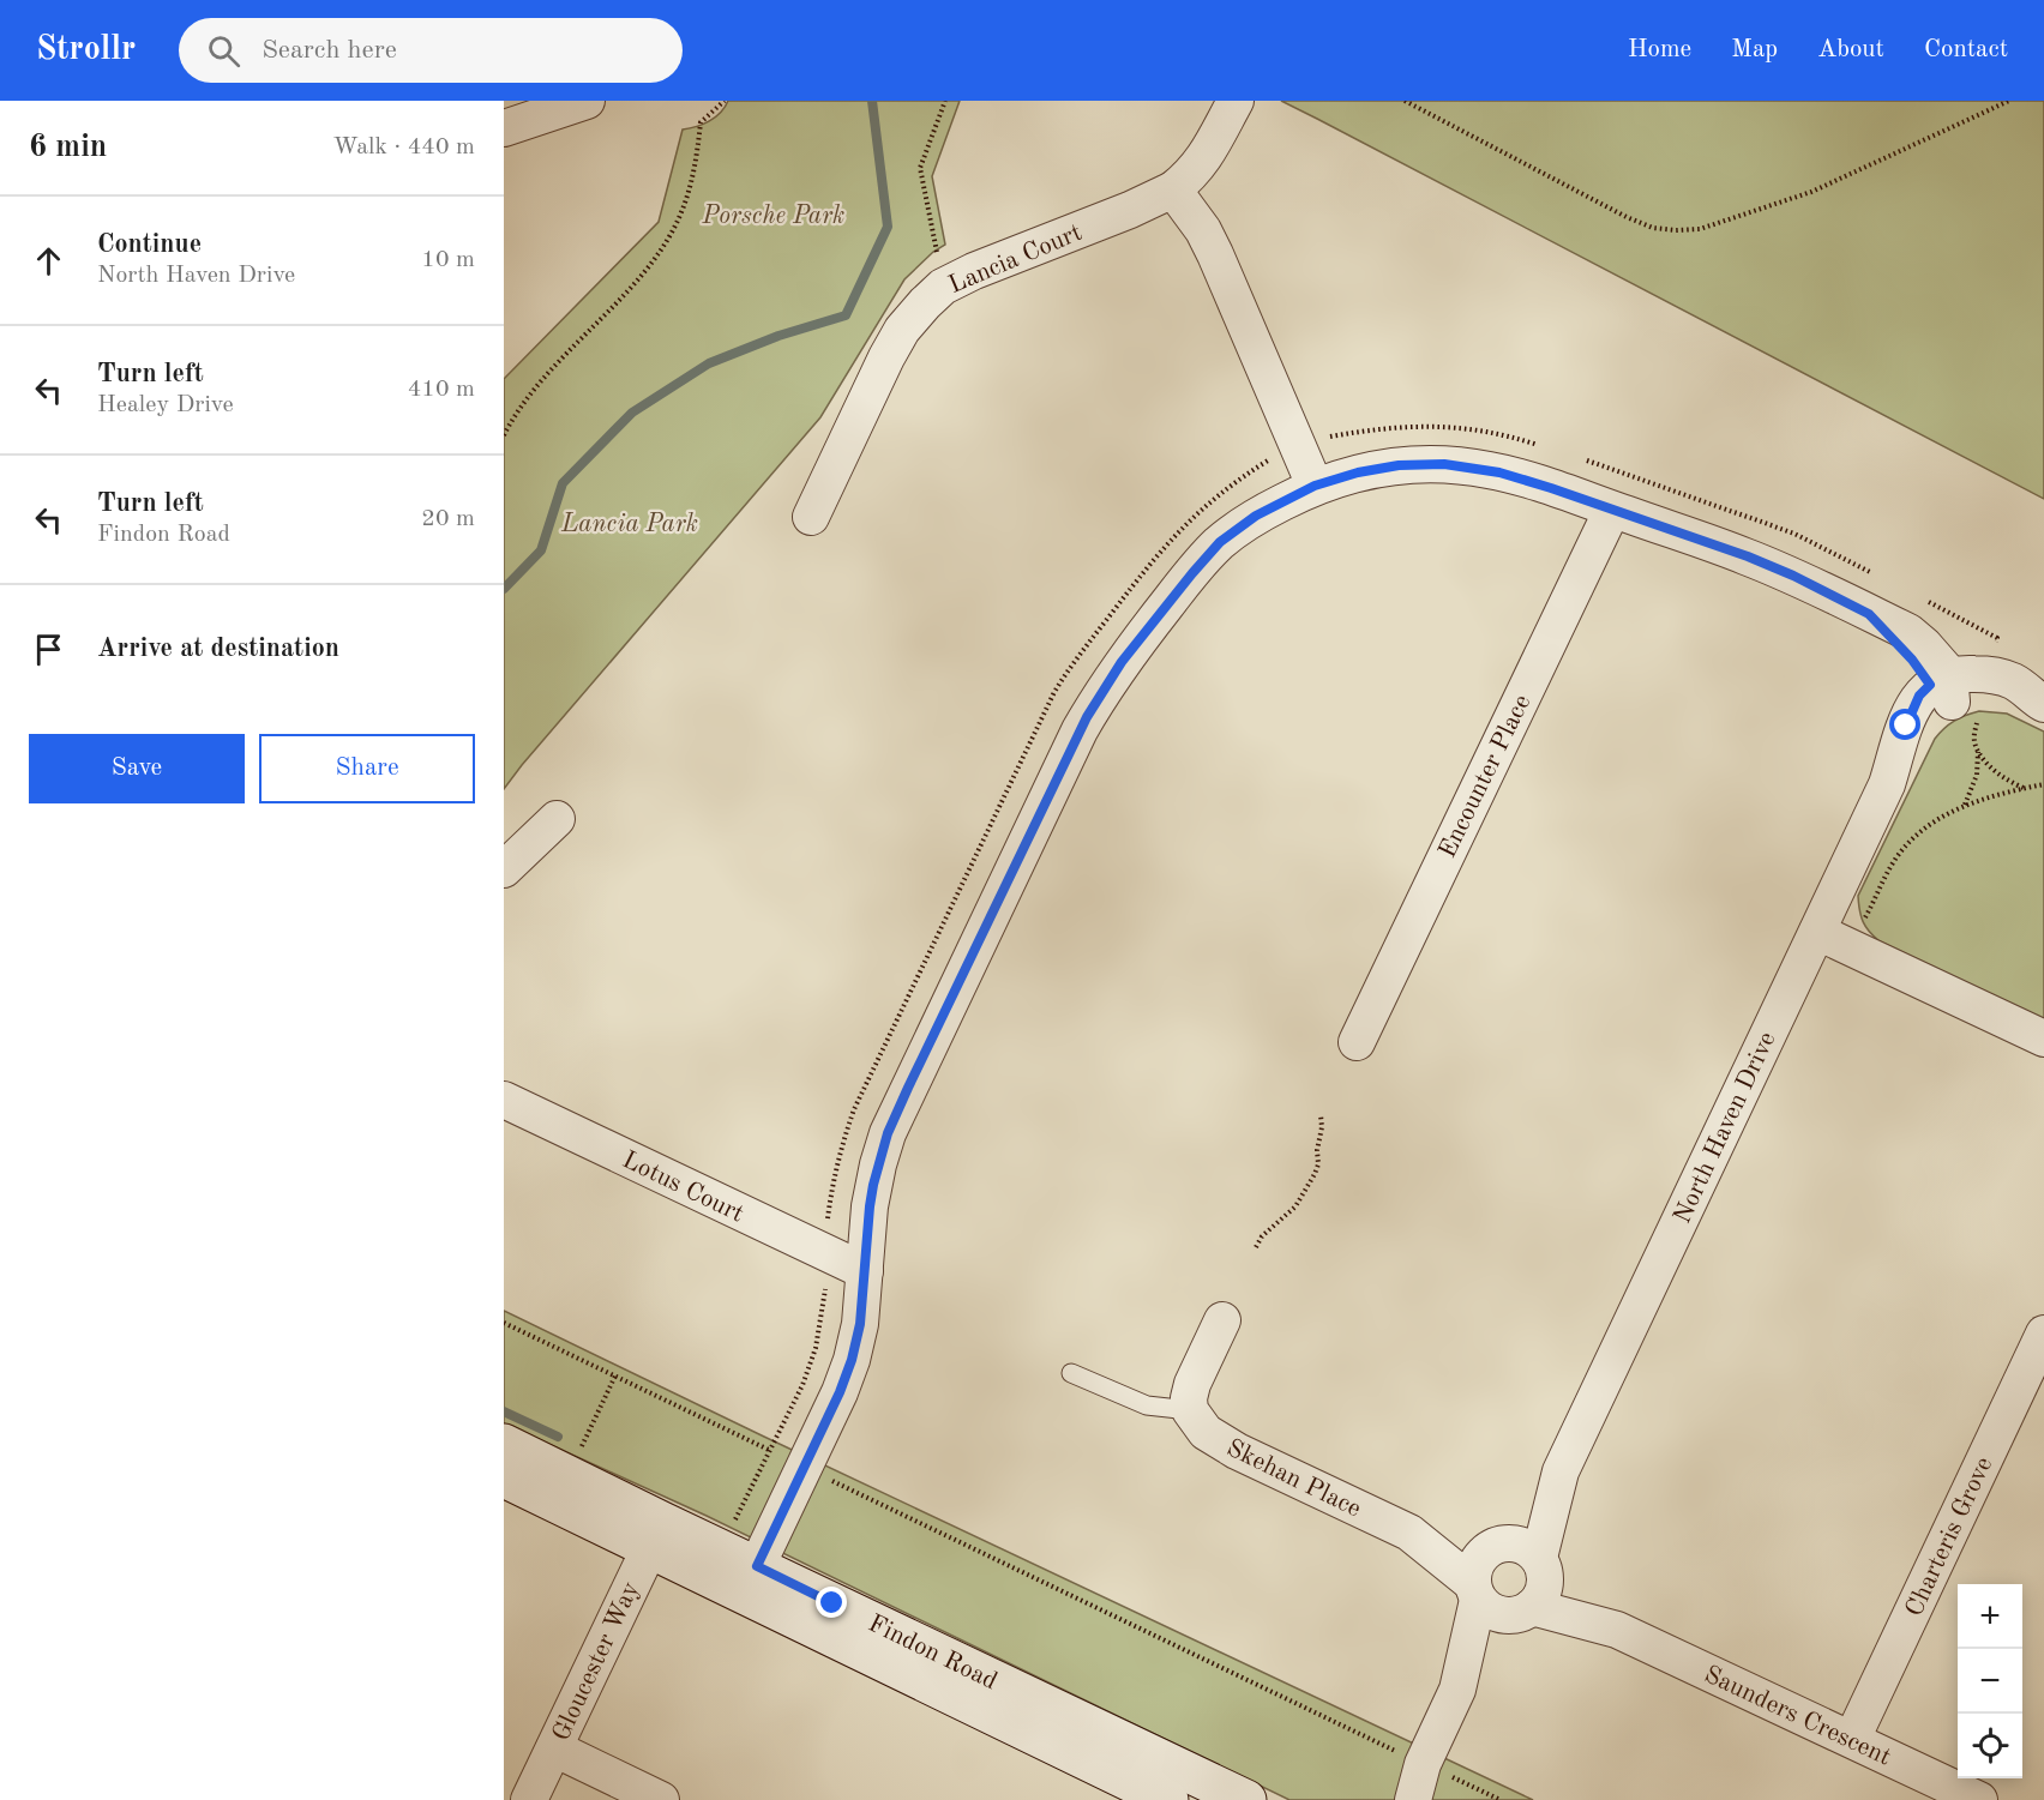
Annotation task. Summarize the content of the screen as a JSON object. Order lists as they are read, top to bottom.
{
  "streets": {
    "main road": ["Findon Road"],
    "street": [
      "Lancia Court",
      "Encounter Place",
      "North Haven Drive",
      "Lotus Court",
      "Skehan Place",
      "Charteris Grove",
      "Gloucester Way",
      "Saunders Crescent"
    ]
  },
  "crossings": [
    ["North Haven Drive", "Skehan Place"],
    ["North Haven Drive", "Saunders Crescent"],
    ["Skehan Place", "Saunders Crescent"],
    ["Charteris Grove", "Saunders Crescent"],
    ["Findon Road", "Gloucester Way"]
  ],
  "parks": ["Porsche Park", "Lancia Park"],
  "page": {
    "header": "Strollr",
    "search": "Search here",
    "nav": [
      "Home",
      "Map",
      "About",
      "Contact"
    ],
    "heading": ["6 min", "Walk · 440 m"],
    "list": [
      ["Continue", "North Haven Drive", "10 m"],
      ["Turn left", "Healey Drive", "410 m"],
      ["Turn left", "Findon Road", "20 m"],
      "Arrive at destination"
    ],
    "buttons": ["Save", "Share"],
    "map_buttons": ["+", "−"]
  }
}
